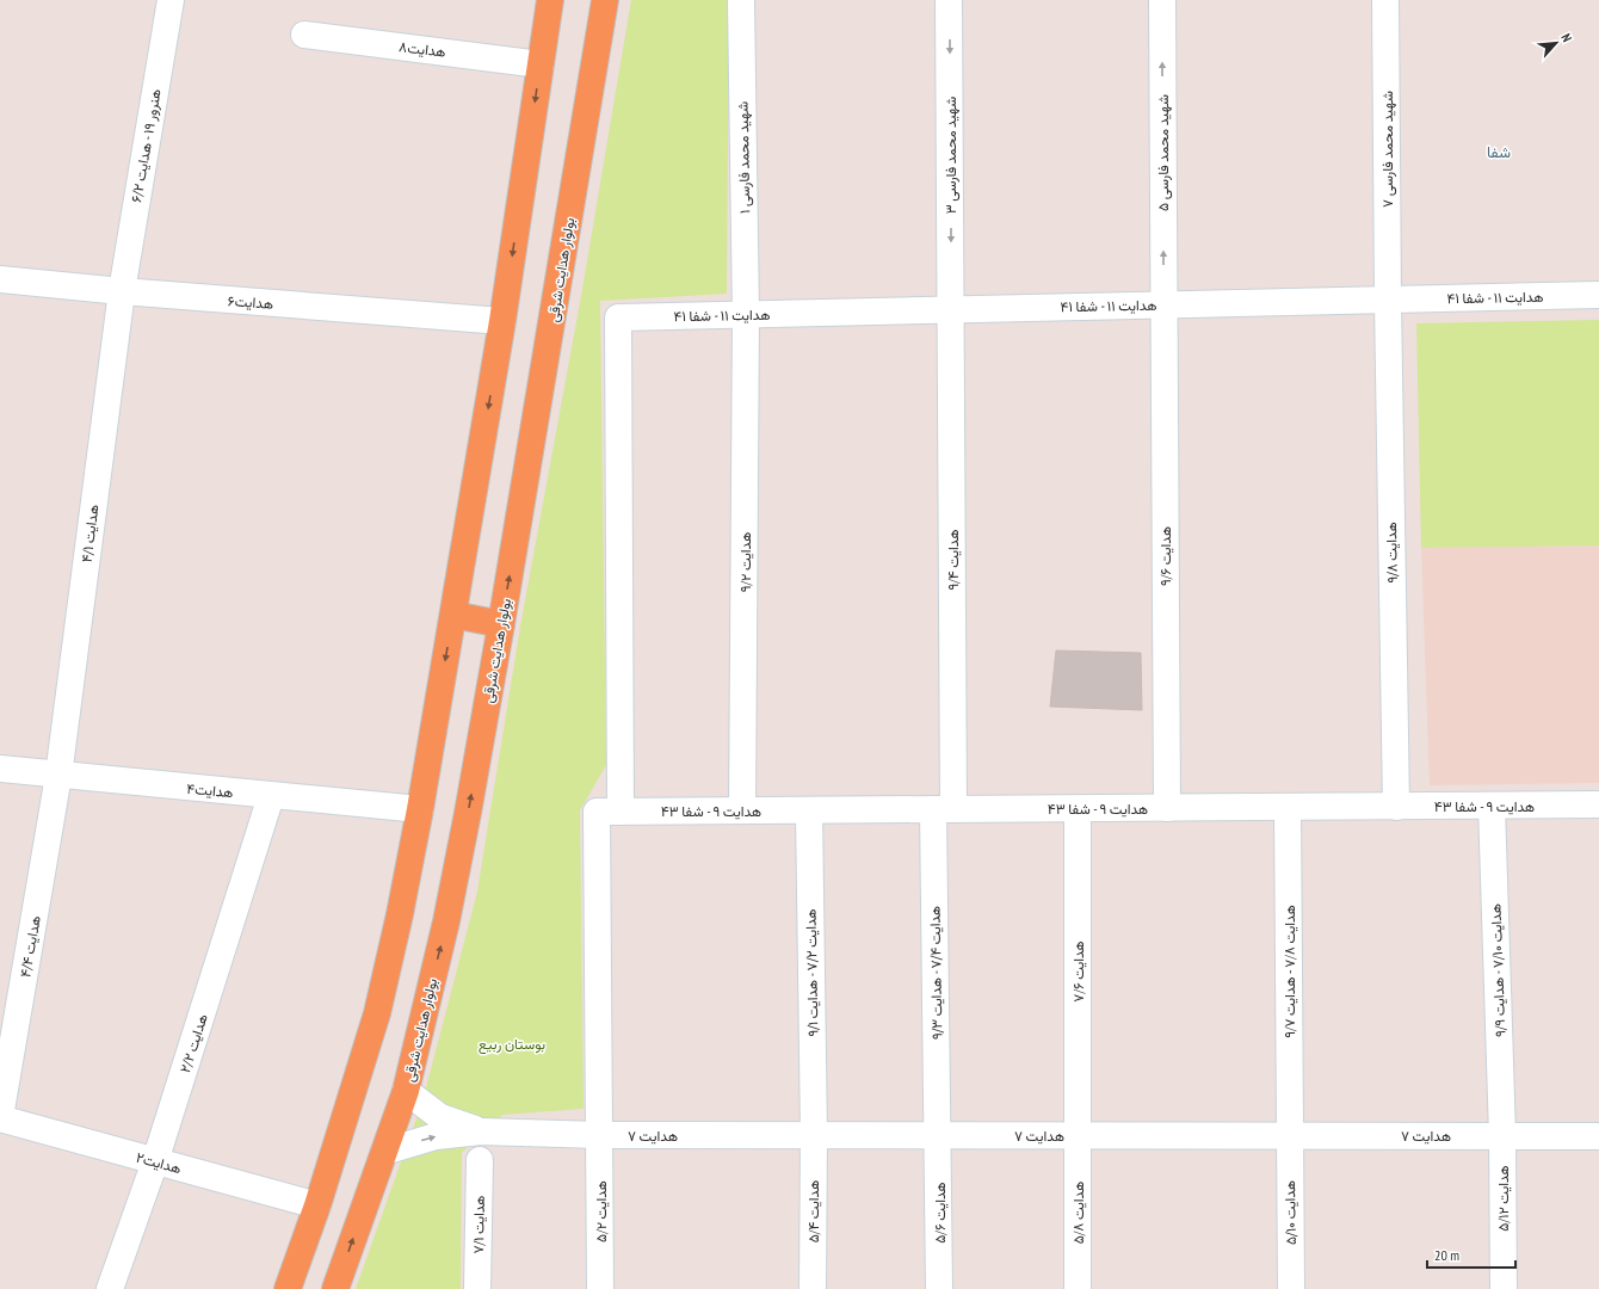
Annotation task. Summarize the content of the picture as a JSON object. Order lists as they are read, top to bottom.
{
  "streets": {
    "main road": ["بولوار هدایت شرقی"],
    "street": [
      "هدایت۸",
      "هنرور ۱۹ - هدایت ۶/۲",
      "شهید محمد فارسی ۷",
      "شهید محمد فارسی ۵",
      "شهید محمد فارسی ۳",
      "شهید محمد فارسی ۱",
      "هدایت ۱۱ - شفا ۴۱",
      "هدایت۶",
      "هدایت ۴/۱",
      "هدایت ۹/۸",
      "هدایت ۹/۶",
      "هدایت ۹/۴",
      "هدایت ۹/۲",
      "هدایت۴",
      "هدایت ۹ - شفا ۴۳",
      "هدایت ۴/۴",
      "هدایت ۷/۱۰ - هدایت ۹/۹",
      "هدایت ۷/۶",
      "هدایت ۷/۸ - هدایت ۹/۷",
      "هدایت ۷/۲ - هدایت ۹/۱",
      "هدایت ۷/۴ - هدایت ۹/۳",
      "هدایت ۲/۲",
      "هدایت ۷",
      "هدایت۲",
      "هدایت ۵/۱۲",
      "هدایت ۵/۲",
      "هدایت ۵/۴",
      "هدایت ۵/۶",
      "هدایت ۵/۸",
      "هدایت ۵/۱۰",
      "هدایت ۷/۱"
    ]
  },
  "crossings": [
    ["هنرور ۱۹ - هدایت ۶/۲", "هدایت۶"],
    ["هنرور ۱۹ - هدایت ۶/۲", "هدایت ۴/۱"],
    ["شهید محمد فارسی ۷", "هدایت ۱۱ - شفا ۴۱"],
    ["شهید محمد فارسی ۷", "هدایت ۹/۸"],
    ["شهید محمد فارسی ۵", "هدایت ۱۱ - شفا ۴۱"],
    ["شهید محمد فارسی ۵", "هدایت ۹/۶"],
    ["شهید محمد فارسی ۳", "هدایت ۱۱ - شفا ۴۱"],
    ["شهید محمد فارسی ۳", "هدایت ۹/۴"],
    ["شهید محمد فارسی ۱", "هدایت ۱۱ - شفا ۴۱"],
    ["شهید محمد فارسی ۱", "هدایت ۹/۲"],
    ["بولوار هدایت شرقی", "هدایت ۷"],
    ["هدایت ۱۱ - شفا ۴۱", "هدایت ۹/۸"],
    ["هدایت ۱۱ - شفا ۴۱", "هدایت ۹/۶"],
    ["هدایت ۱۱ - شفا ۴۱", "هدایت ۹/۴"],
    ["هدایت ۱۱ - شفا ۴۱", "هدایت ۹/۲"],
    ["هدایت ۱۱ - شفا ۴۱", "هدایت ۵/۲"],
    ["هدایت۶", "هدایت ۴/۱"],
    ["هدایت ۴/۱", "هدایت۴"],
    ["هدایت ۴/۱", "هدایت ۴/۴"],
    ["هدایت ۹/۸", "هدایت ۹ - شفا ۴۳"],
    ["هدایت ۹/۶", "هدایت ۹ - شفا ۴۳"],
    ["هدایت ۹/۴", "هدایت ۹ - شفا ۴۳"],
    ["هدایت ۹/۴", "هدایت ۷/۴ - هدایت ۹/۳"],
    ["هدایت ۹/۲", "هدایت ۹ - شفا ۴۳"],
    ["هدایت۴", "هدایت ۴/۴"],
    ["هدایت۴", "هدایت ۲/۲"],
    ["هدایت ۹ - شفا ۴۳", "هدایت ۷/۱۰ - هدایت ۹/۹"],
    ["هدایت ۹ - شفا ۴۳", "هدایت ۷/۶"],
    ["هدایت ۹ - شفا ۴۳", "هدایت ۷/۸ - هدایت ۹/۷"],
    ["هدایت ۹ - شفا ۴۳", "هدایت ۷/۲ - هدایت ۹/۱"],
    ["هدایت ۹ - شفا ۴۳", "هدایت ۷/۴ - هدایت ۹/۳"],
    ["هدایت ۹ - شفا ۴۳", "هدایت ۵/۲"],
    ["هدایت ۴/۴", "هدایت۲"],
    ["هدایت ۷/۱۰ - هدایت ۹/۹", "هدایت ۷"],
    ["هدایت ۷/۱۰ - هدایت ۹/۹", "هدایت ۵/۱۲"],
    ["هدایت ۷/۶", "هدایت ۷"],
    ["هدایت ۷/۶", "هدایت ۵/۸"],
    ["هدایت ۷/۸ - هدایت ۹/۷", "هدایت ۷"],
    ["هدایت ۷/۸ - هدایت ۹/۷", "هدایت ۵/۱۰"],
    ["هدایت ۷/۲ - هدایت ۹/۱", "هدایت ۷"],
    ["هدایت ۷/۲ - هدایت ۹/۱", "هدایت ۵/۴"],
    ["هدایت ۷/۴ - هدایت ۹/۳", "هدایت ۷"],
    ["هدایت ۷/۴ - هدایت ۹/۳", "هدایت ۵/۶"],
    ["هدایت ۲/۲", "هدایت۲"],
    ["هدایت ۷", "هدایت ۵/۱۲"],
    ["هدایت ۷", "هدایت ۵/۲"],
    ["هدایت ۷", "هدایت ۵/۴"],
    ["هدایت ۷", "هدایت ۵/۶"],
    ["هدایت ۷", "هدایت ۵/۸"],
    ["هدایت ۷", "هدایت ۵/۱۰"]
  ],
  "one_way": ["شهید محمد فارسی ۵", "شهید محمد فارسی ۳"],
  "districts": ["شفا"],
  "parks": ["بوستان ربیع"],
  "scale_bar": "20 m",
  "north": "top right"
}
